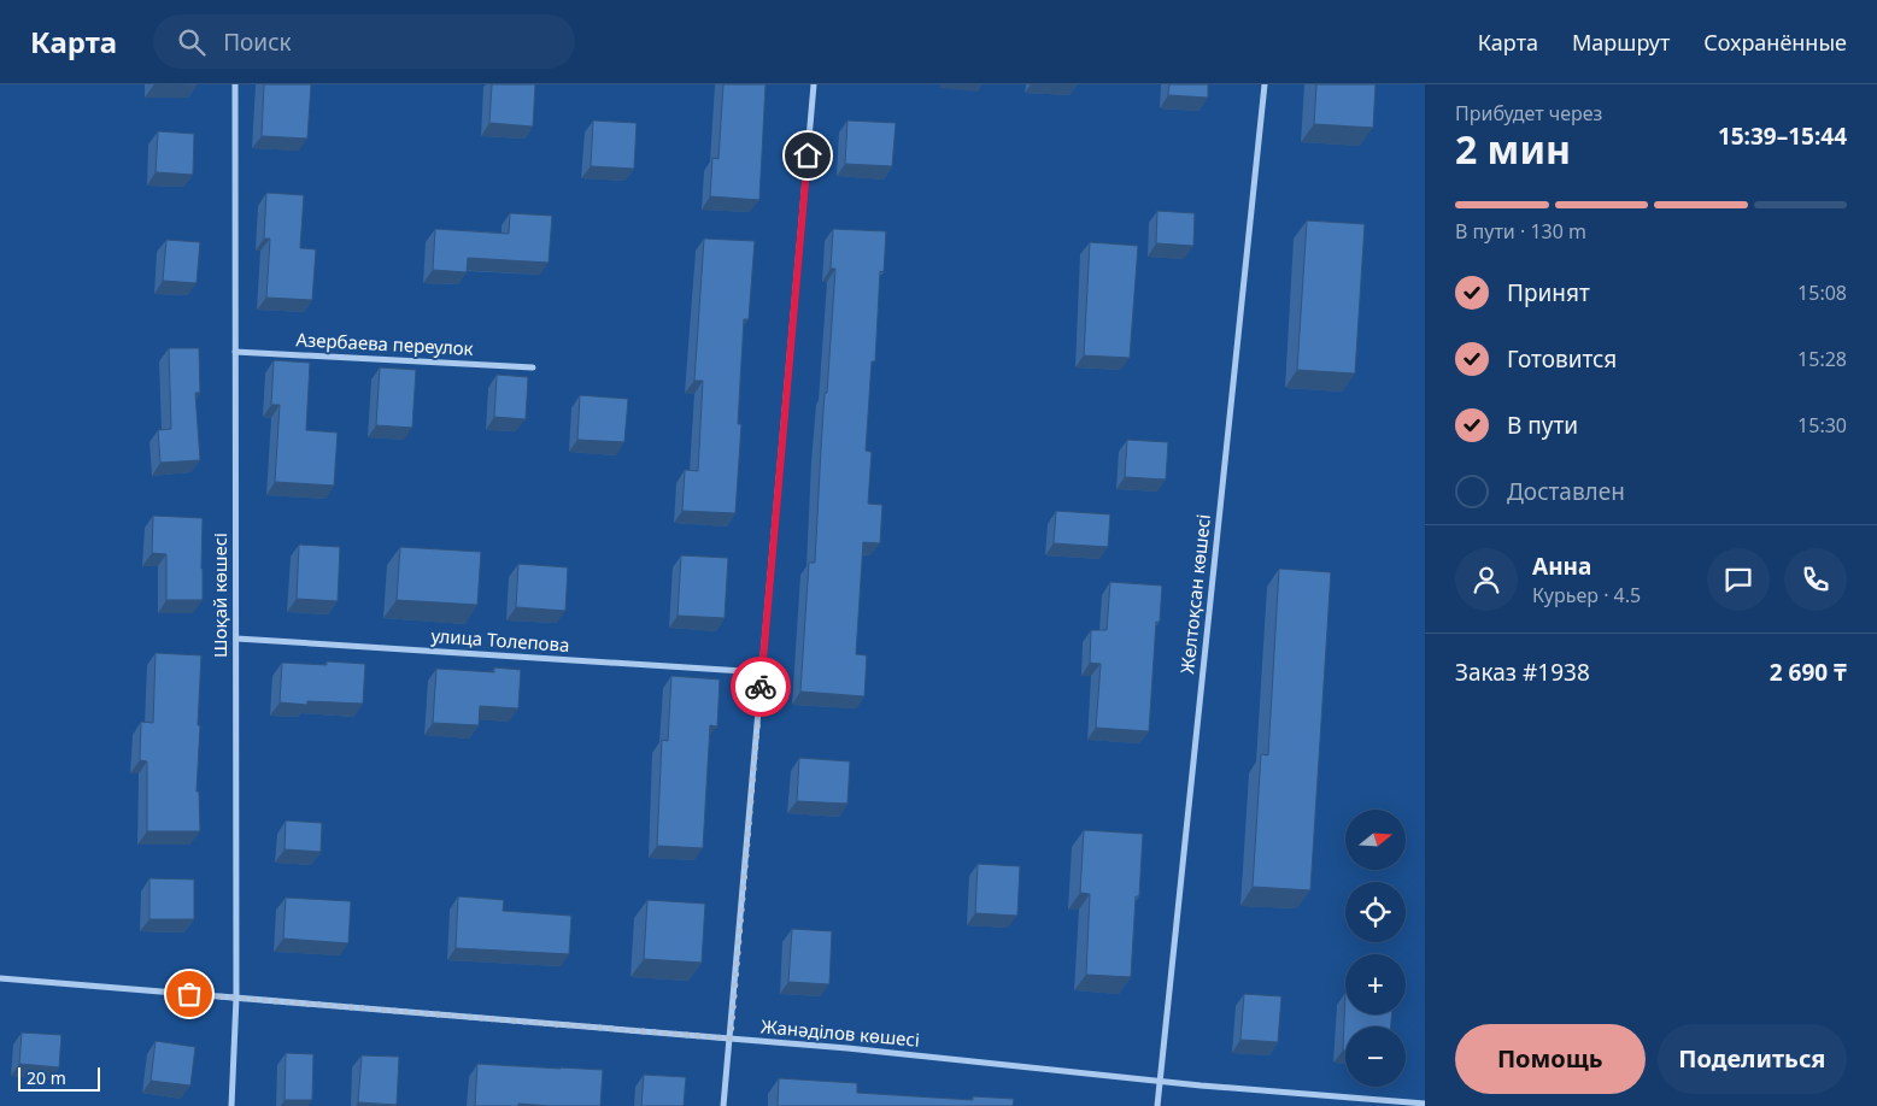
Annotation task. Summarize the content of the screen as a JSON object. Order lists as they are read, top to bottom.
{
  "streets": {
    "street": [
      "Азербаева переулок",
      "Желтоқсан көшесі",
      "Шоқай көшесі",
      "улица Толепова",
      "Жанәділов көшесі"
    ]
  },
  "crossings": [
    ["Азербаева переулок", "Шоқай көшесі"],
    ["Желтоқсан көшесі", "Жанәділов көшесі"],
    ["Шоқай көшесі", "улица Толепова"],
    ["Шоқай көшесі", "Жанәділов көшесі"]
  ],
  "scale_bar": "20 m",
  "north": "right",
  "page": {
    "header": "Карта",
    "search": "Поиск",
    "nav": ["Карта", "Маршрут", "Сохранённые"],
    "heading": ["2 мин", "Прибудет через", "15:39–15:44"],
    "panel": [
      "Анна",
      "Курьер · 4.5",
      "Заказ #1938",
      "2 690 ₸"
    ],
    "bar": "В пути · 130 m",
    "list": [
      ["Принят", "15:08"],
      ["Готовится", "15:28"],
      ["В пути", "15:30"],
      "Доставлен"
    ],
    "map_buttons": ["+", "−"],
    "buttons": ["Помощь", "Поделиться"],
    "scale": "20 m"
  }
}
